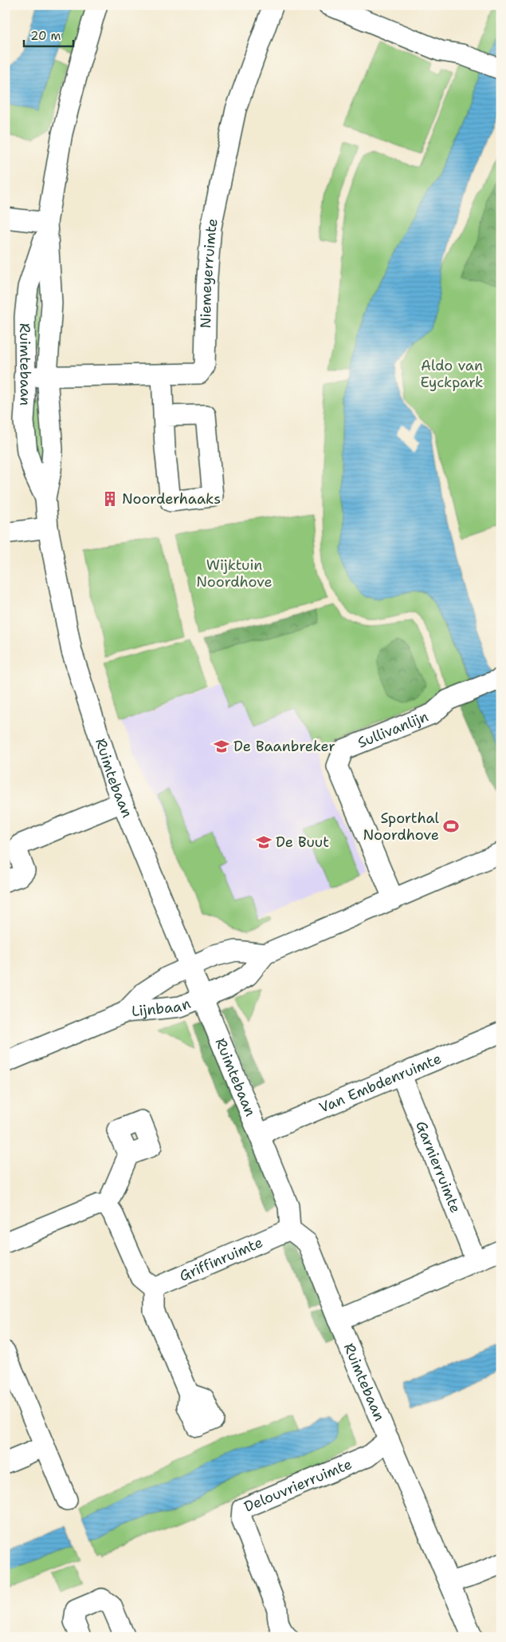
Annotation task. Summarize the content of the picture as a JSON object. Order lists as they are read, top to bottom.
{
  "streets": {
    "street": [
      "Niemeyerruimte",
      "Ruimtebaan",
      "Sullivanlijn",
      "Lijnbaan",
      "Van Embdenruimte",
      "Garnierruimte",
      "Griffinruimte",
      "Delouvrierruimte"
    ]
  },
  "crossings": [
    ["Niemeyerruimte", "Ruimtebaan"],
    ["Ruimtebaan", "Lijnbaan"],
    ["Ruimtebaan", "Van Embdenruimte"],
    ["Ruimtebaan", "Griffinruimte"],
    ["Ruimtebaan", "Delouvrierruimte"],
    ["Sullivanlijn", "Lijnbaan"],
    ["Van Embdenruimte", "Garnierruimte"]
  ],
  "parks": ["Aldo van Eyckpark", "Wijktuin Noordhove"],
  "places": {
    "building": ["Noorderhaaks"],
    "school or university": ["De Baanbreker", "De Buut"],
    "sports": ["Sporthal Noordhove"]
  },
  "scale_bar": "20 m"
}
